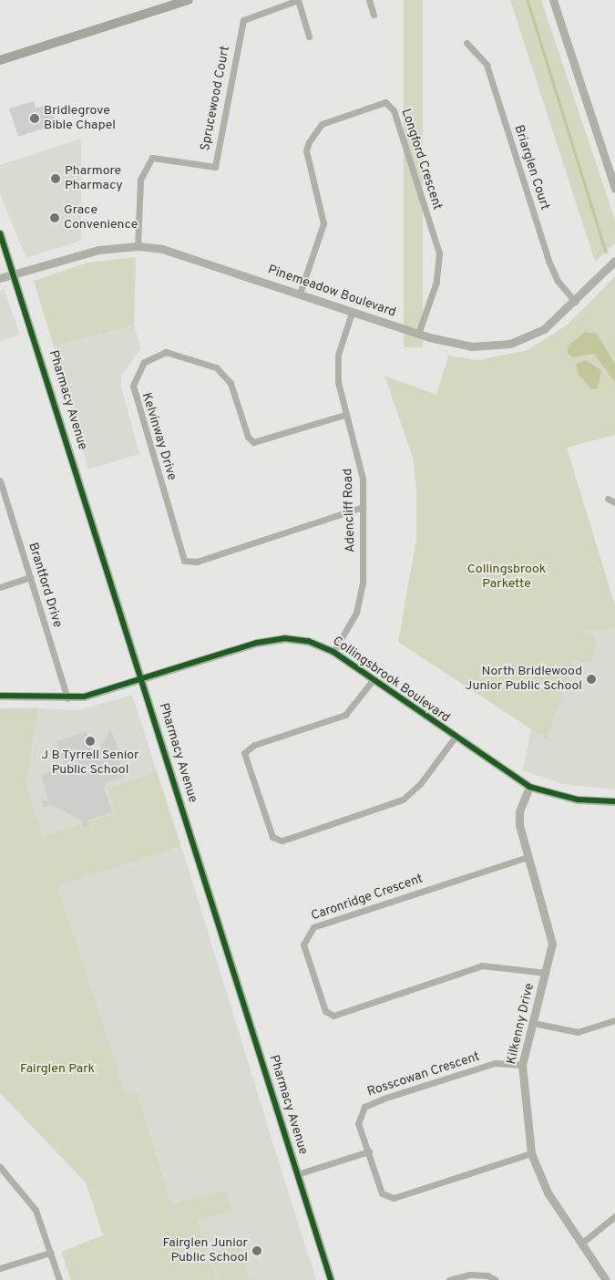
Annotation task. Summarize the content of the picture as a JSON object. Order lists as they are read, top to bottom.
{
  "streets": {
    "street": [
      "Sprucewood Court",
      "Longford Crescent",
      "Briarglen Court",
      "Pinemeadow Boulevard",
      "Pharmacy Avenue",
      "Kelvinway Drive",
      "Adencliff Road",
      "Brantford Drive",
      "Collingsbrook Boulevard",
      "Caronridge Crescent",
      "Kilkenny Drive",
      "Rosscowan Crescent"
    ]
  },
  "crossings": [
    ["Sprucewood Court", "Pinemeadow Boulevard"],
    ["Longford Crescent", "Pinemeadow Boulevard"],
    ["Briarglen Court", "Pinemeadow Boulevard"],
    ["Pinemeadow Boulevard", "Pharmacy Avenue"],
    ["Pinemeadow Boulevard", "Adencliff Road"],
    ["Pharmacy Avenue", "Collingsbrook Boulevard"],
    ["Kelvinway Drive", "Adencliff Road"],
    ["Adencliff Road", "Collingsbrook Boulevard"],
    ["Brantford Drive", "Collingsbrook Boulevard"],
    ["Collingsbrook Boulevard", "Kilkenny Drive"],
    ["Caronridge Crescent", "Kilkenny Drive"],
    ["Kilkenny Drive", "Rosscowan Crescent"]
  ],
  "parks": ["Collingsbrook Parkette", "Fairglen Park"],
  "places": [
    "Bridlegrove Bible Chapel",
    "Pharmore Pharmacy",
    "Grace Convenience",
    "North Bridlewood Junior Public School",
    "J B Tyrrell Senior Public School",
    "Fairglen Junior Public School"
  ]
}
